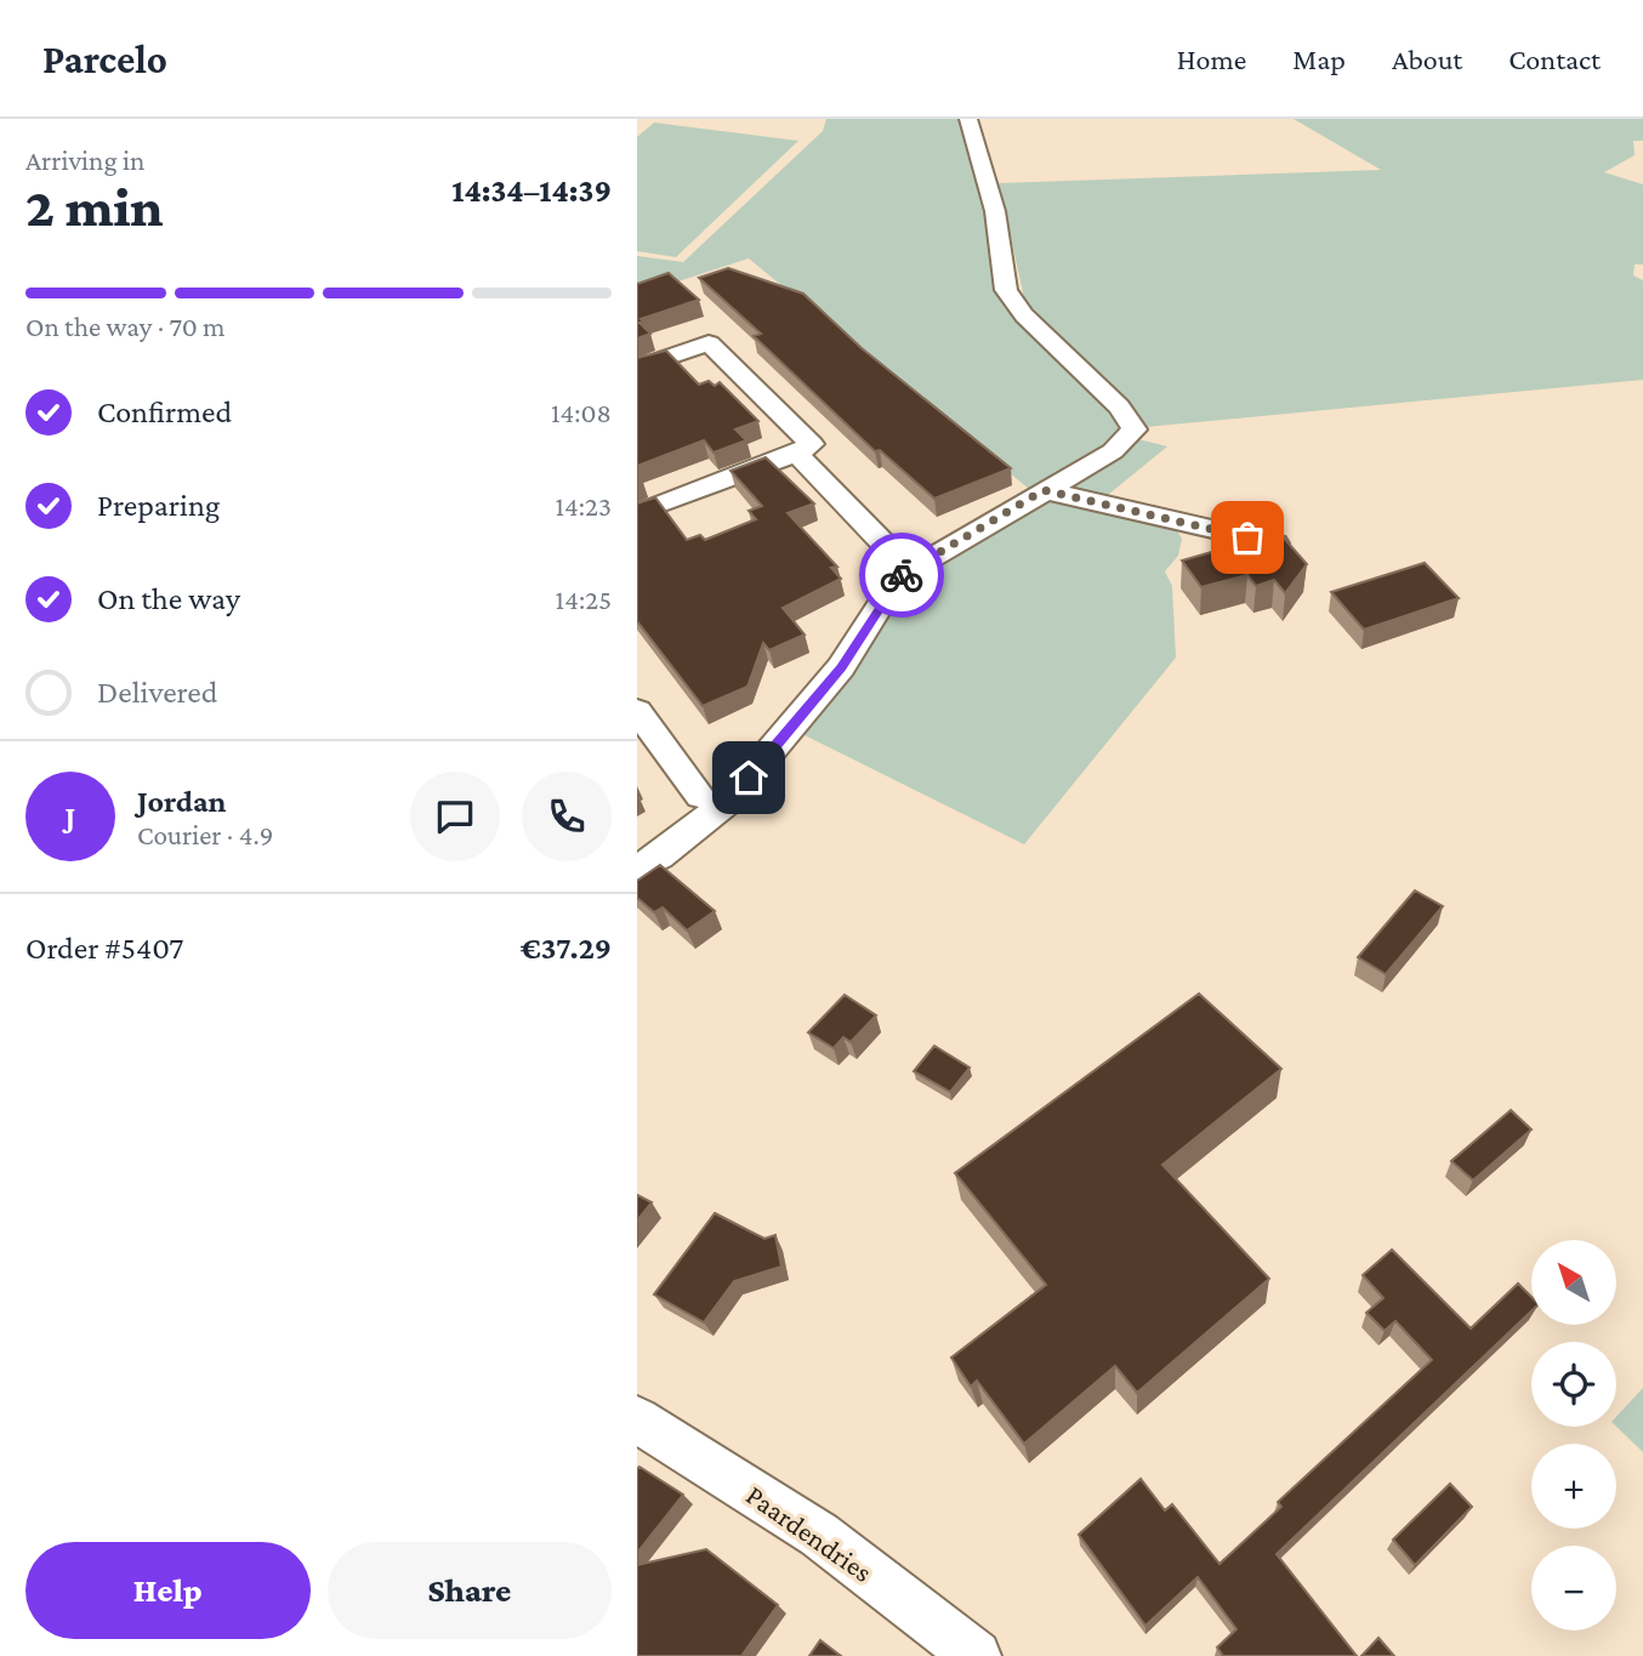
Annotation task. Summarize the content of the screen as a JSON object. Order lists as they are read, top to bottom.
{
  "streets": {
    "street": ["Paardendries"]
  },
  "north": "top left",
  "page": {
    "header": "Parcelo",
    "nav": [
      "Home",
      "Map",
      "About",
      "Contact"
    ],
    "heading": ["2 min", "Arriving in", "14:34–14:39"],
    "panel": [
      "Jordan",
      "Courier · 4.9",
      "Order #5407",
      "€37.29"
    ],
    "bar": "On the way · 70 m",
    "list": [
      ["Confirmed", "14:08"],
      ["Preparing", "14:23"],
      ["On the way", "14:25"],
      "Delivered"
    ],
    "round": "J",
    "map_buttons": ["+", "−"],
    "buttons": ["Help", "Share"]
  }
}
